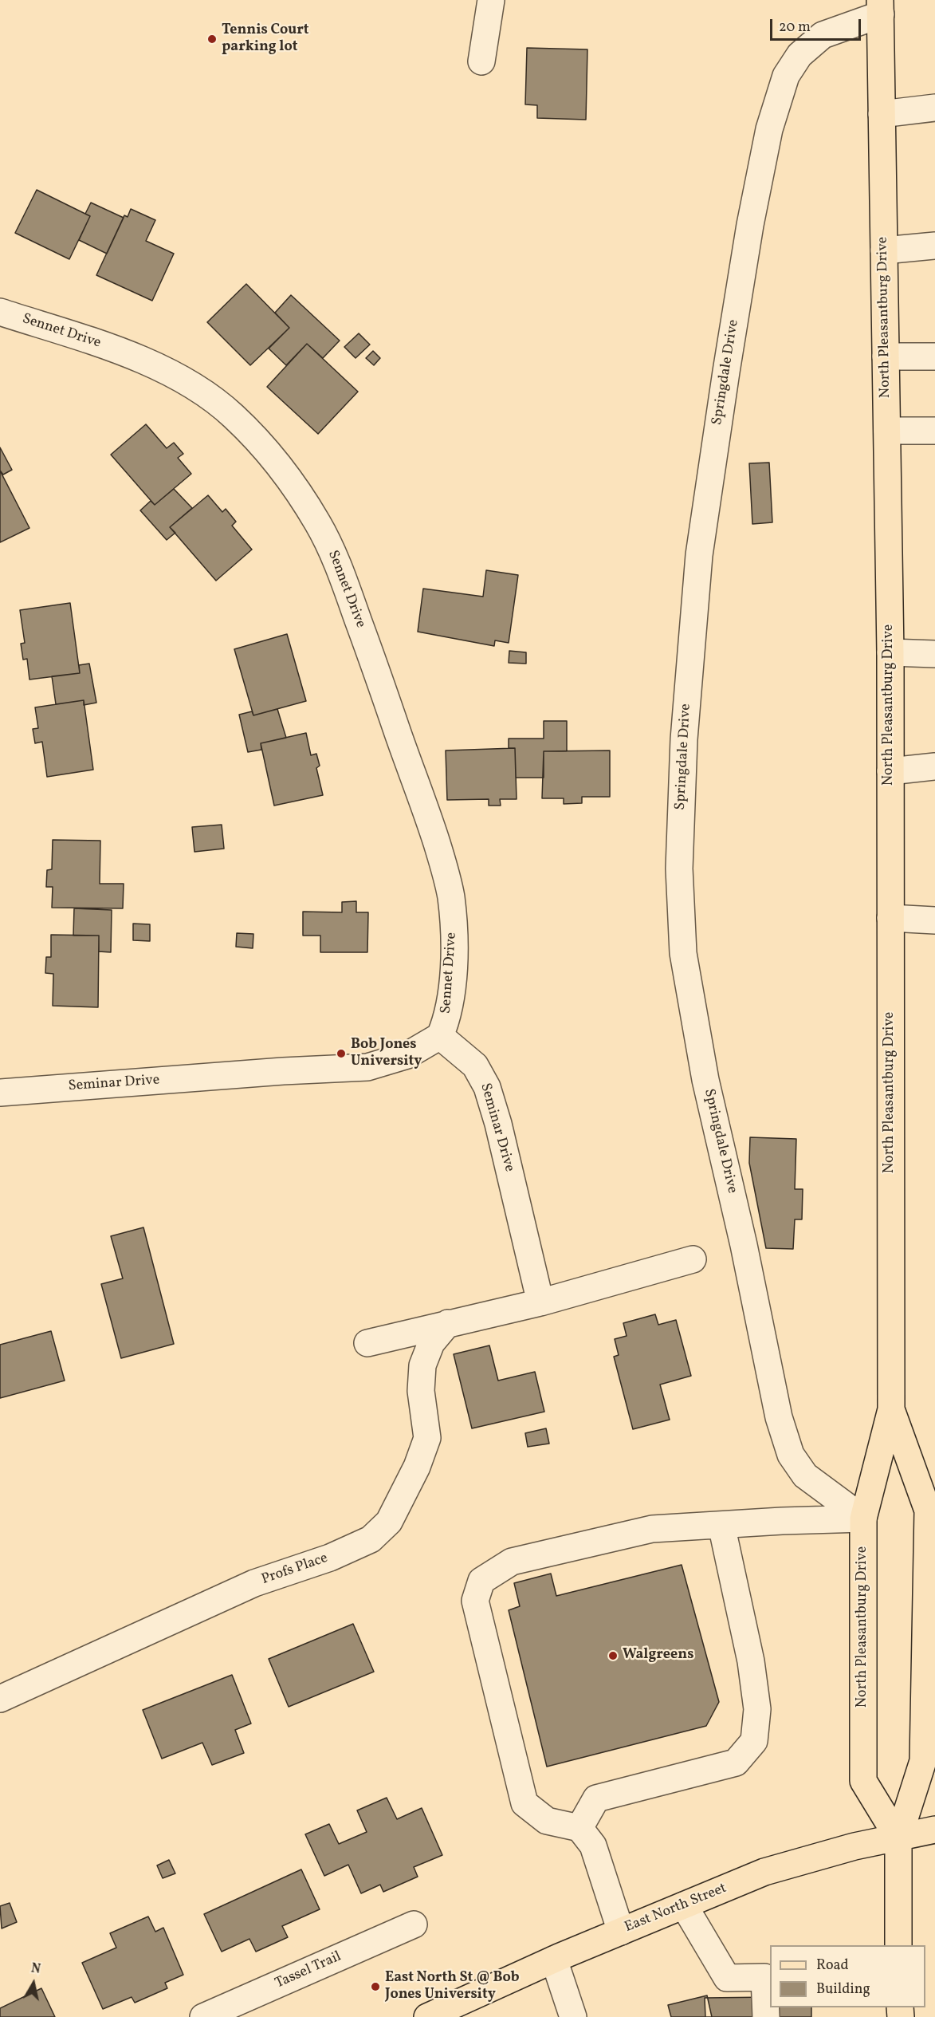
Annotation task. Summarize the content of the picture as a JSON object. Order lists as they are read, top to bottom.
{
  "streets": {
    "main road": ["North Pleasantburg Drive", "East North Street"],
    "street": [
      "Sennet Drive",
      "Springdale Drive",
      "Seminar Drive",
      "Profs Place",
      "Tassel Trail"
    ]
  },
  "crossings": [
    ["North Pleasantburg Drive", "Springdale Drive"],
    ["North Pleasantburg Drive", "East North Street"],
    ["Sennet Drive", "Seminar Drive"]
  ],
  "places": [
    "Tennis Court parking lot",
    "Bob Jones University",
    "Walgreens",
    "East North St @ Bob Jones University"
  ],
  "legend": ["Road", "Building"],
  "scale_bar": "20 m",
  "north": "top"
}
